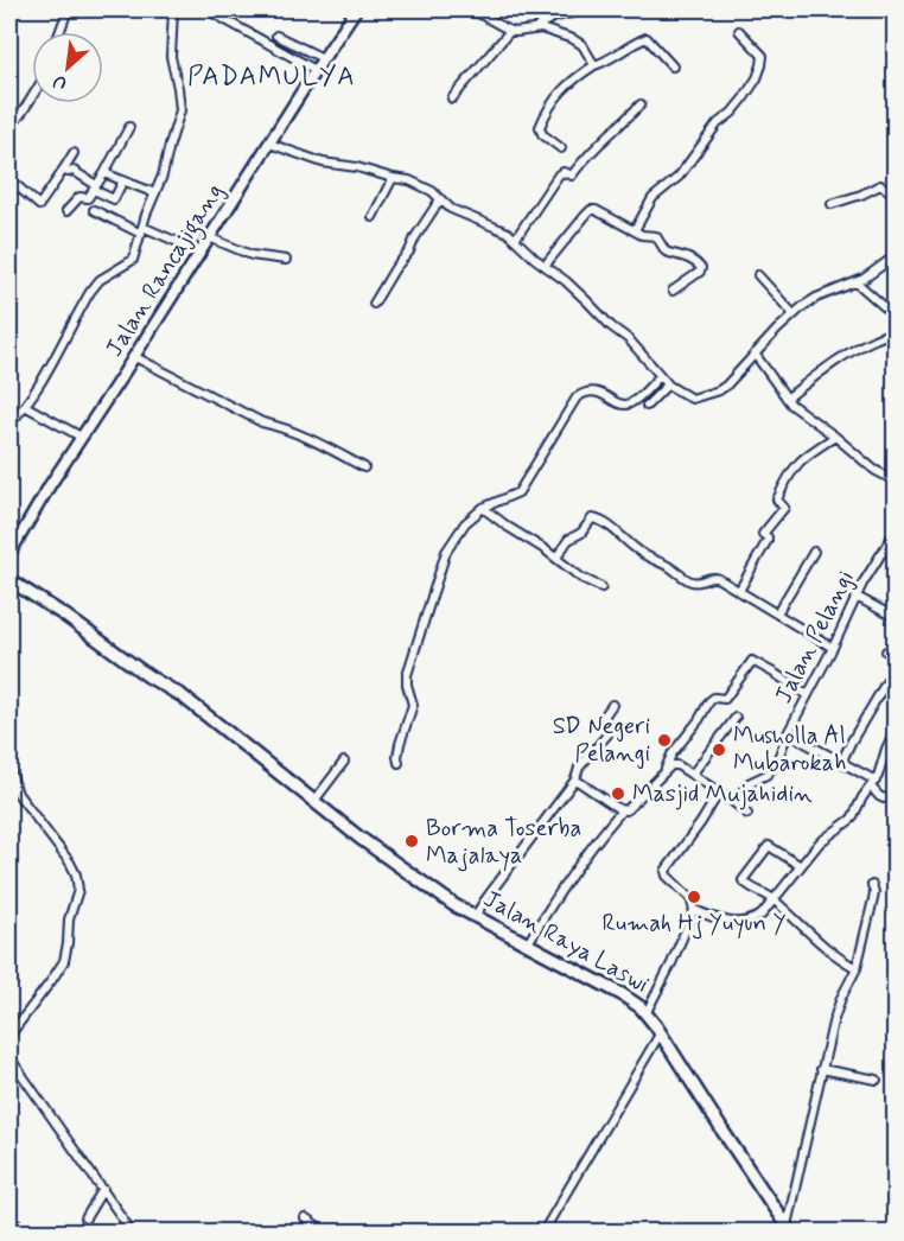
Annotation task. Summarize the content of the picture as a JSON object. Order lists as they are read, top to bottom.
{
  "streets": {
    "main road": ["Jalan Rancajigang", "Jalan Raya Laswi"],
    "street": ["Jalan Pelangi"]
  },
  "districts": ["PADAMULYA"],
  "places": [
    "SD Negeri Pelangi",
    "Musholla Al Mubarokah",
    "Masjid Mujahidin",
    "Borma Toserba Majalaya",
    "Rumah Hj Yuyun Y"
  ],
  "north": "bottom left"
}
